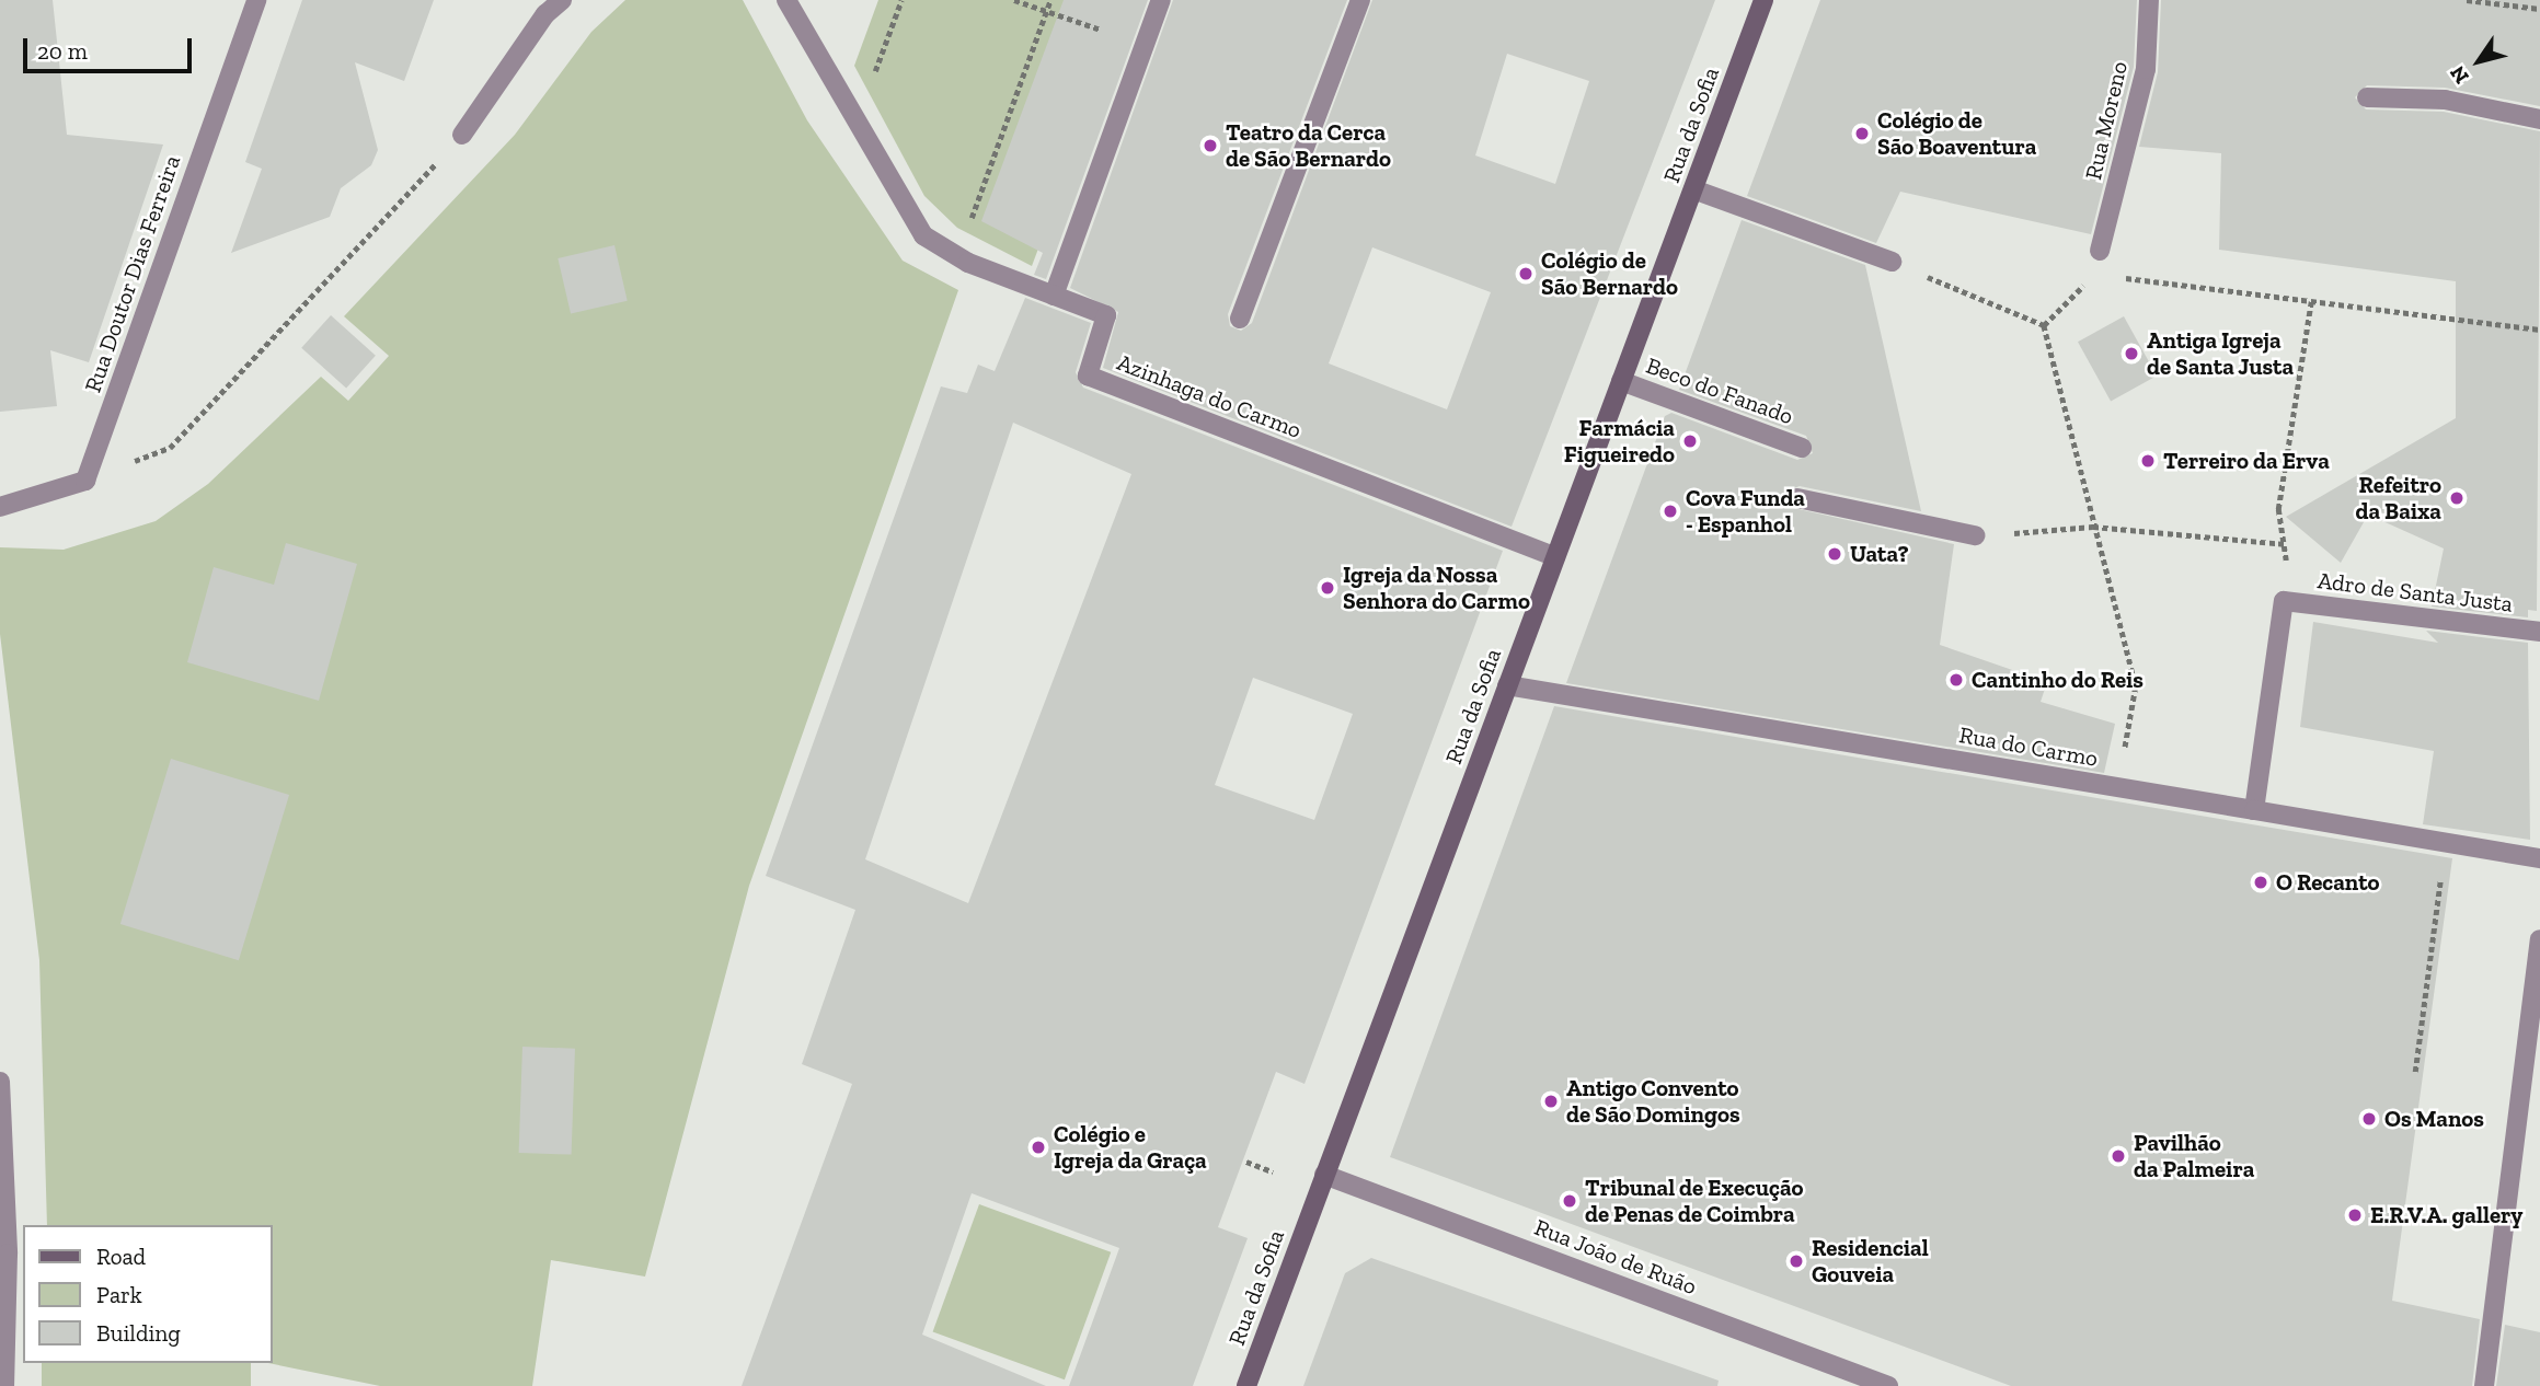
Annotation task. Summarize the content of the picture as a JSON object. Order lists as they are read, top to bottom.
{
  "streets": {
    "main road": ["Rua da Sofia"],
    "street": [
      "Rua Moreno",
      "Rua Doutor Dias Ferreira",
      "Beco do Fanado",
      "Azinhaga do Carmo",
      "Adro de Santa Justa",
      "Rua do Carmo",
      "Rua João de Ruão"
    ]
  },
  "crossings": [
    ["Rua da Sofia", "Beco do Fanado"],
    ["Rua da Sofia", "Azinhaga do Carmo"],
    ["Rua da Sofia", "Rua do Carmo"],
    ["Rua da Sofia", "Rua João de Ruão"]
  ],
  "places": [
    "Colégio de São Boaventura",
    "Teatro da Cerca de São Bernardo",
    "Colégio de São Bernardo",
    "Antiga Igreja de Santa Justa",
    "Farmácia Figueiredo",
    "Terreiro da Erva",
    "Refeitro da Baixa",
    "Cova Funda - Espanhol",
    "Uata?",
    "Igreja da Nossa Senhora do Carmo",
    "Cantinho do Reis",
    "O Recanto",
    "Antigo Convento de São Domingos",
    "Os Manos",
    "Colégio e Igreja da Graça",
    "Pavilhão da Palmeira",
    "Tribunal de Execução de Penas de Coimbra",
    "E.R.V.A. gallery",
    "Residencial Gouveia"
  ],
  "legend": ["Road", "Park", "Building"],
  "scale_bar": "20 m",
  "north": "bottom left"
}
